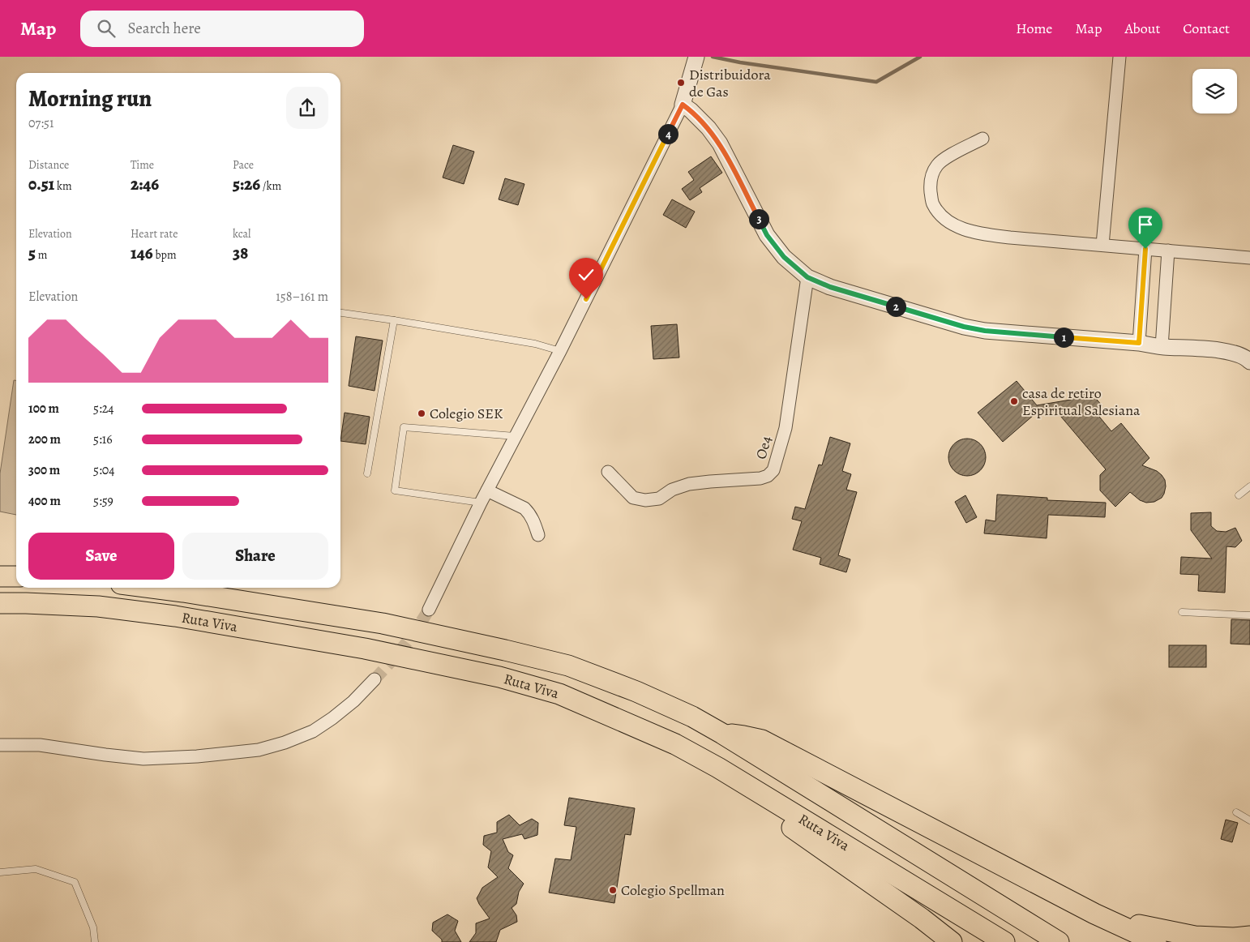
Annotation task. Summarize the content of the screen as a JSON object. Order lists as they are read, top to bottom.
{
  "streets": {
    "highway": ["Ruta Viva"],
    "street": ["Oe4"]
  },
  "places": [
    "Distribuidora de Gas",
    "casa de retiro Espiritual Salesiana",
    "Colegio SEK",
    "Colegio Spellman"
  ],
  "page": {
    "header": "Map",
    "search": "Search here",
    "nav": [
      "Home",
      "Map",
      "About",
      "Contact"
    ],
    "heading": ["Morning run", "07:51"],
    "pins": [
      "4",
      "3",
      "2",
      "1"
    ],
    "stats": [
      ["Distance", "0.51 km"],
      ["Time", "2:46"],
      ["Pace", "5:26 /km"],
      ["Elevation", "5 m"],
      ["Heart rate", "146 bpm"],
      ["kcal", "38"]
    ],
    "chart": ["Elevation", "158–161 m"],
    "list": [
      {
        "name": "100 m",
        "note": "5:24"
      },
      {
        "name": "200 m",
        "note": "5:16"
      },
      {
        "name": "300 m",
        "note": "5:04"
      },
      {
        "name": "400 m",
        "note": "5:59"
      }
    ],
    "buttons": ["Save", "Share"]
  }
}
